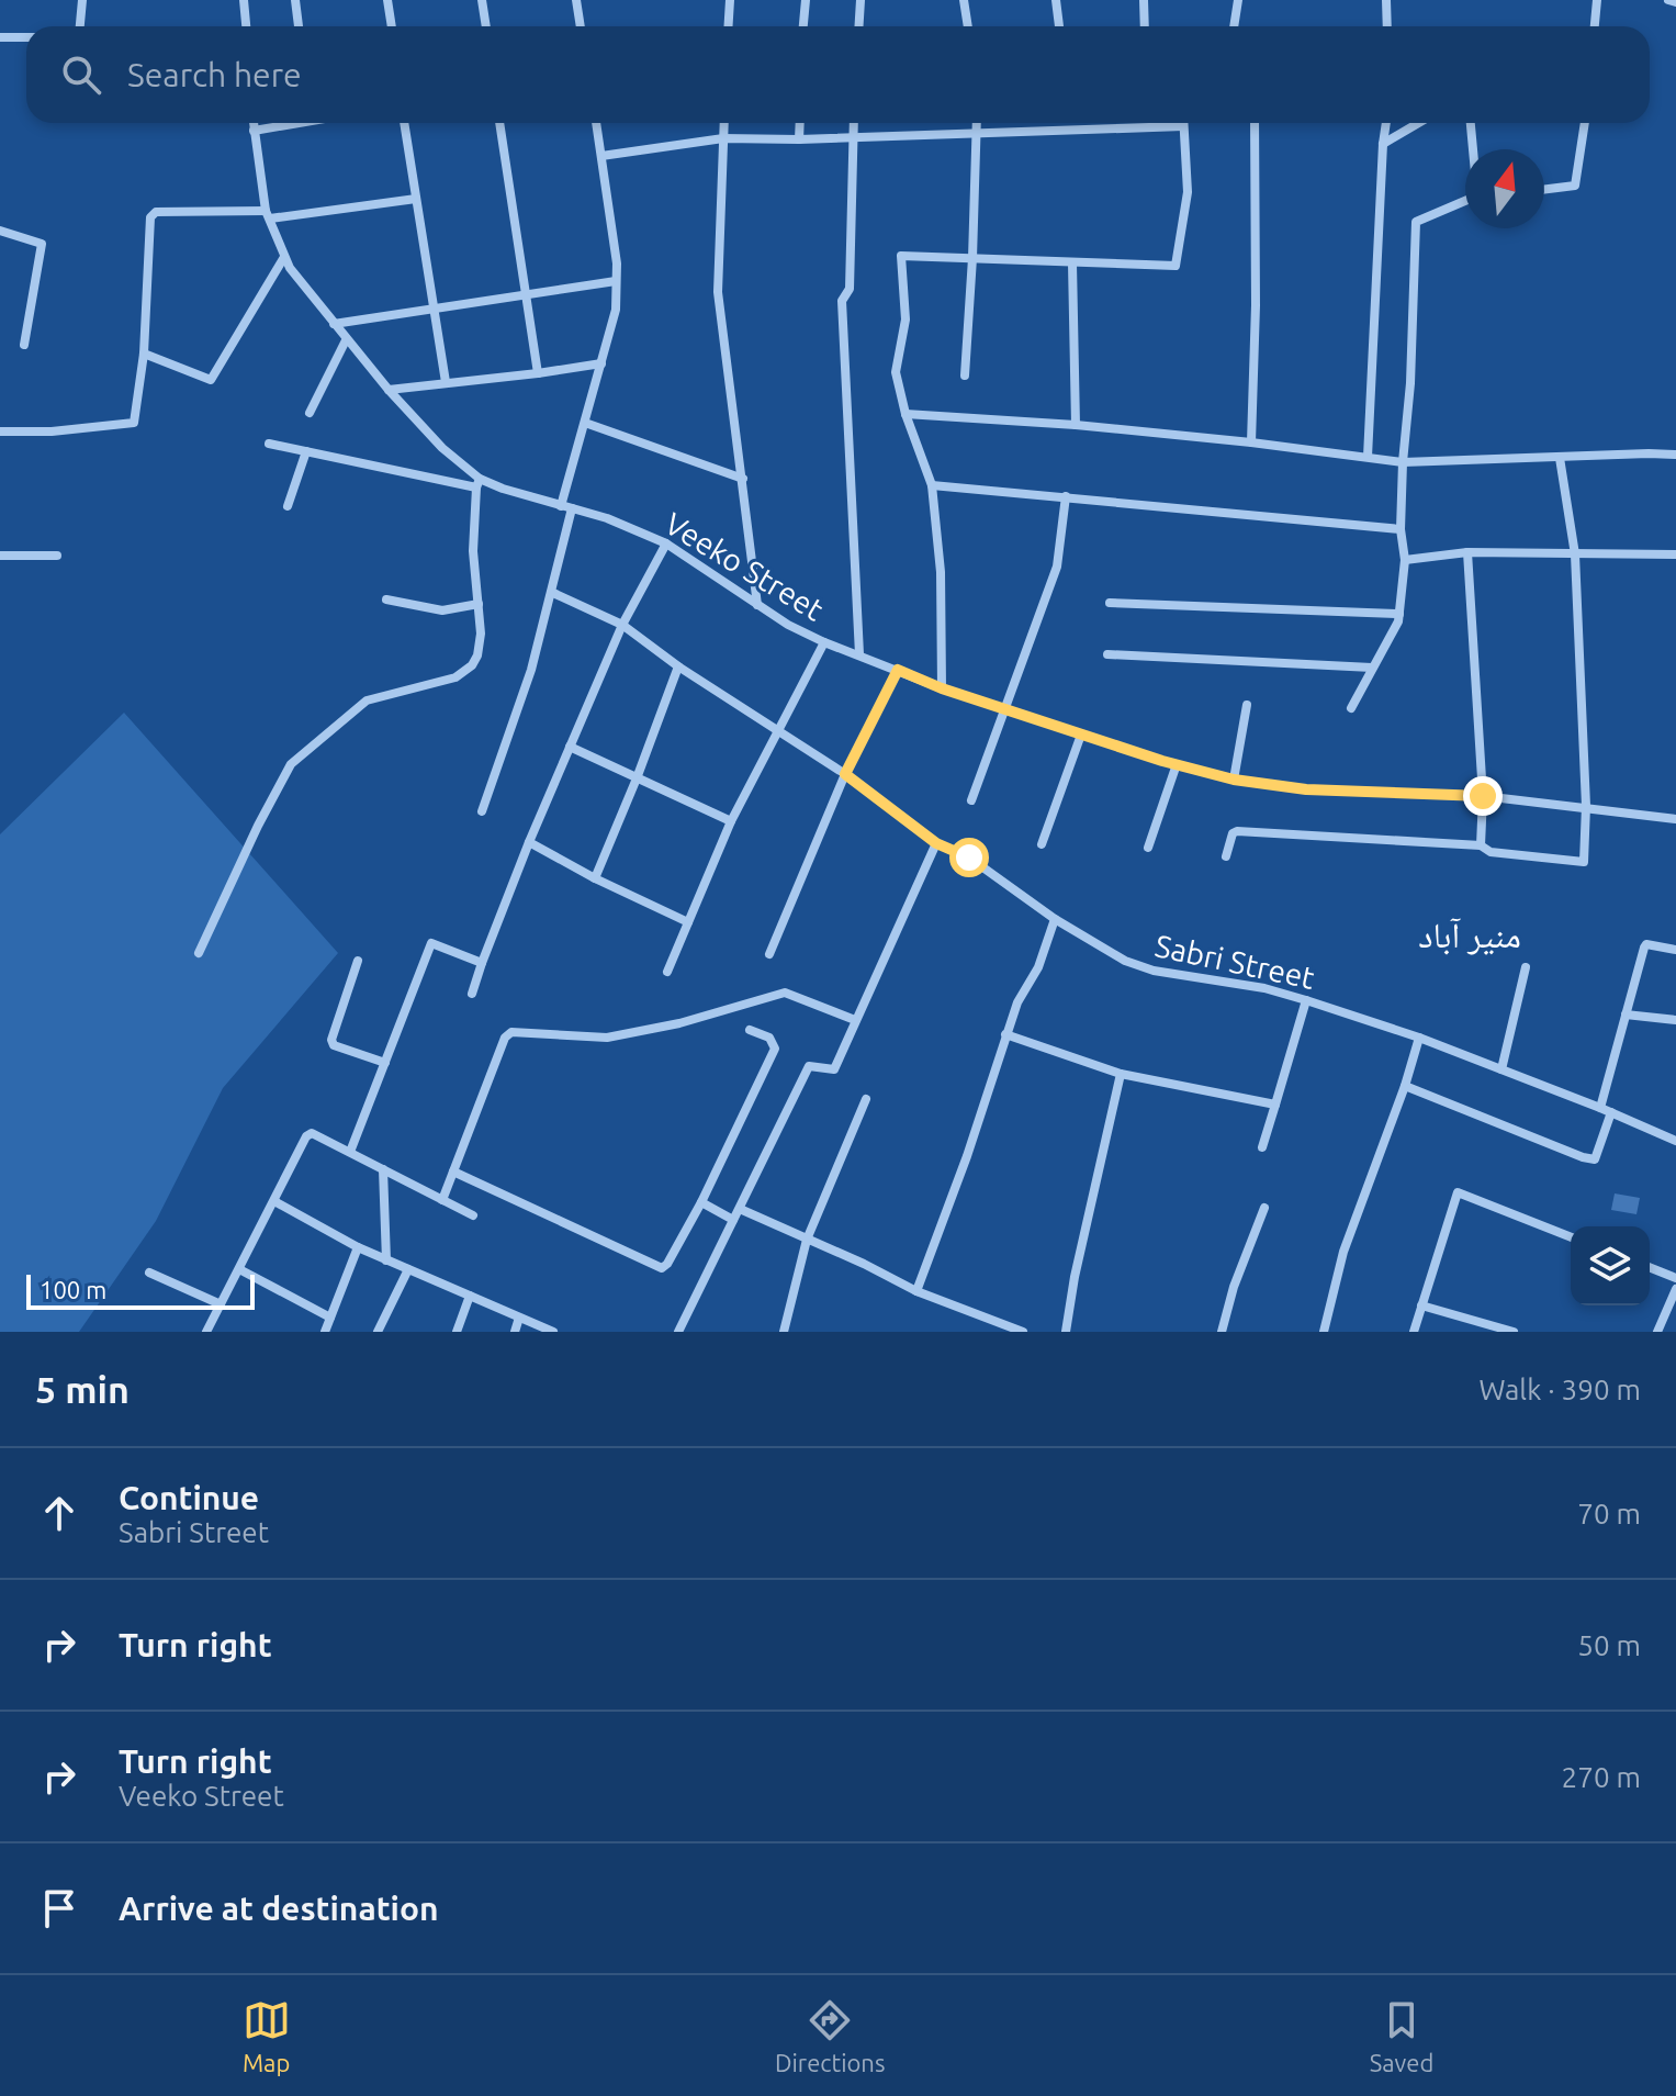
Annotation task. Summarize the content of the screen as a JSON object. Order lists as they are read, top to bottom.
{
  "streets": {
    "street": ["Veeko Street", "Sabri Street"]
  },
  "districts": ["منیر آباد"],
  "scale_bar": "100 m",
  "north": "top",
  "page": {
    "search": "Search here",
    "scale": "100 m",
    "heading": ["5 min", "Walk · 390 m"],
    "list": [
      ["Continue", "Sabri Street", "70 m"],
      ["Turn right", "50 m"],
      ["Turn right", "Veeko Street", "270 m"],
      "Arrive at destination"
    ],
    "nav": ["Map", "Directions", "Saved"]
  }
}
